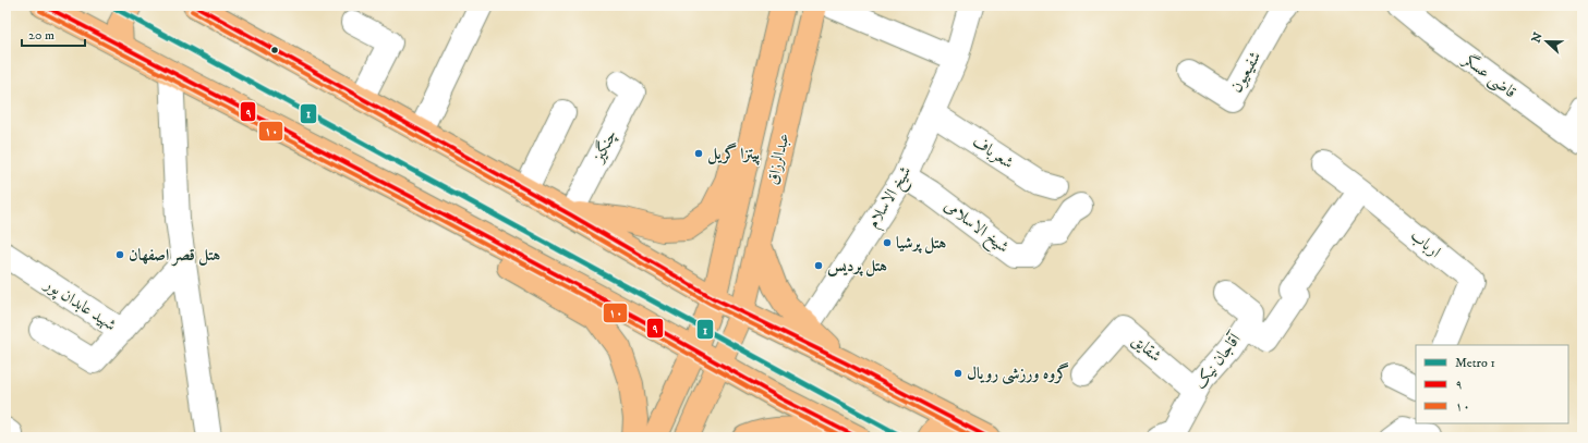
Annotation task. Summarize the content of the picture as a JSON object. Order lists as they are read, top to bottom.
{
  "streets": {
    "main road": ["عبدالرزاق"],
    "street": [
      "شفیعیون",
      "قاضی عسگر",
      "چنگیز",
      "شعرباف",
      "شیخ الاسلام",
      "شیخ الاسلامی",
      "ارباب",
      "شهید عابدان پور",
      "شقایق",
      "آقاجان نیک"
    ]
  },
  "crossings": [
    ["شعرباف", "شیخ الاسلام"],
    ["شیخ الاسلام", "شیخ الاسلامی"],
    ["ارباب", "آقاجان نیک"],
    ["شقایق", "آقاجان نیک"]
  ],
  "places": [
    "پیتزا گریل",
    "هتل پرشیا",
    "هتل قصر اصفهان",
    "هتل پردیس",
    "گروه ورزشی رویال"
  ],
  "lines": ["metro line 1", "transit line ۹", "transit line ۱۰"],
  "legend": ["Metro 1", "۹", "۱۰"],
  "scale_bar": "20 m",
  "north": "left"
}
